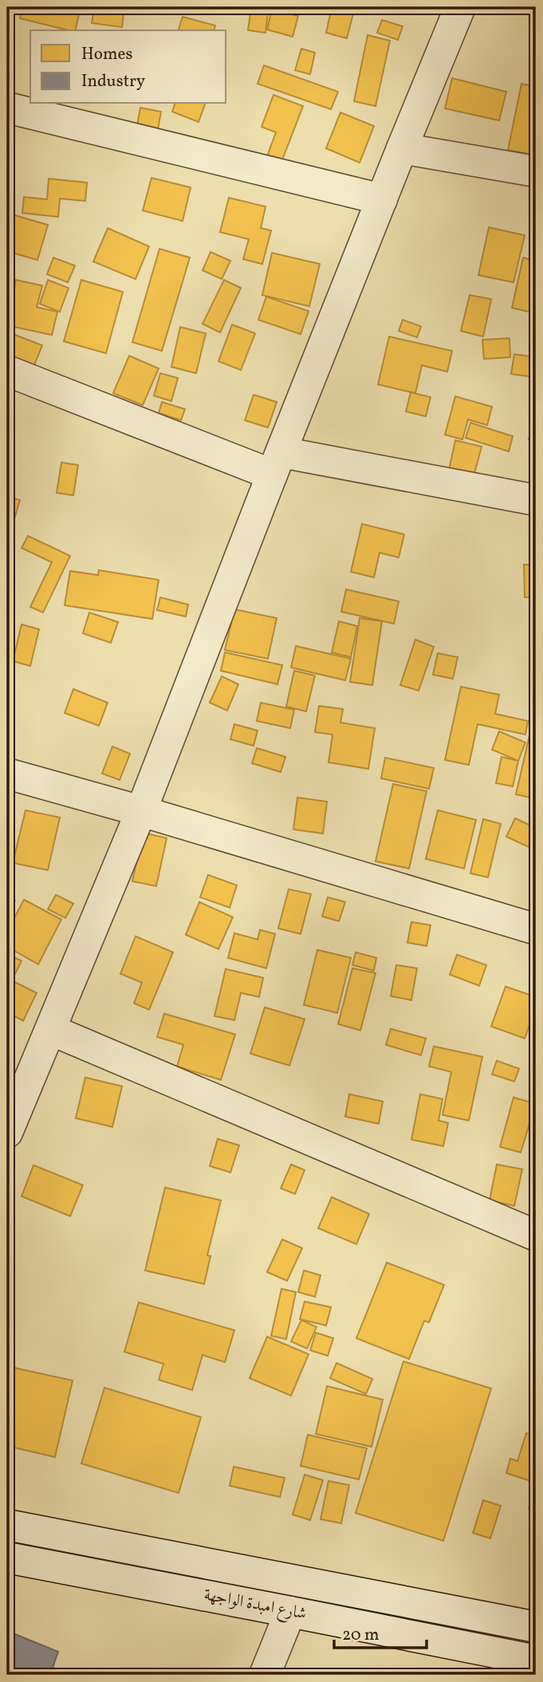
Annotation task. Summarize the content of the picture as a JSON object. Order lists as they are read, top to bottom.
{
  "streets": {
    "street": ["شارع امبدة الواجهة"]
  },
  "legend": ["Homes", "Industry"],
  "scale_bar": "20 m"
}
